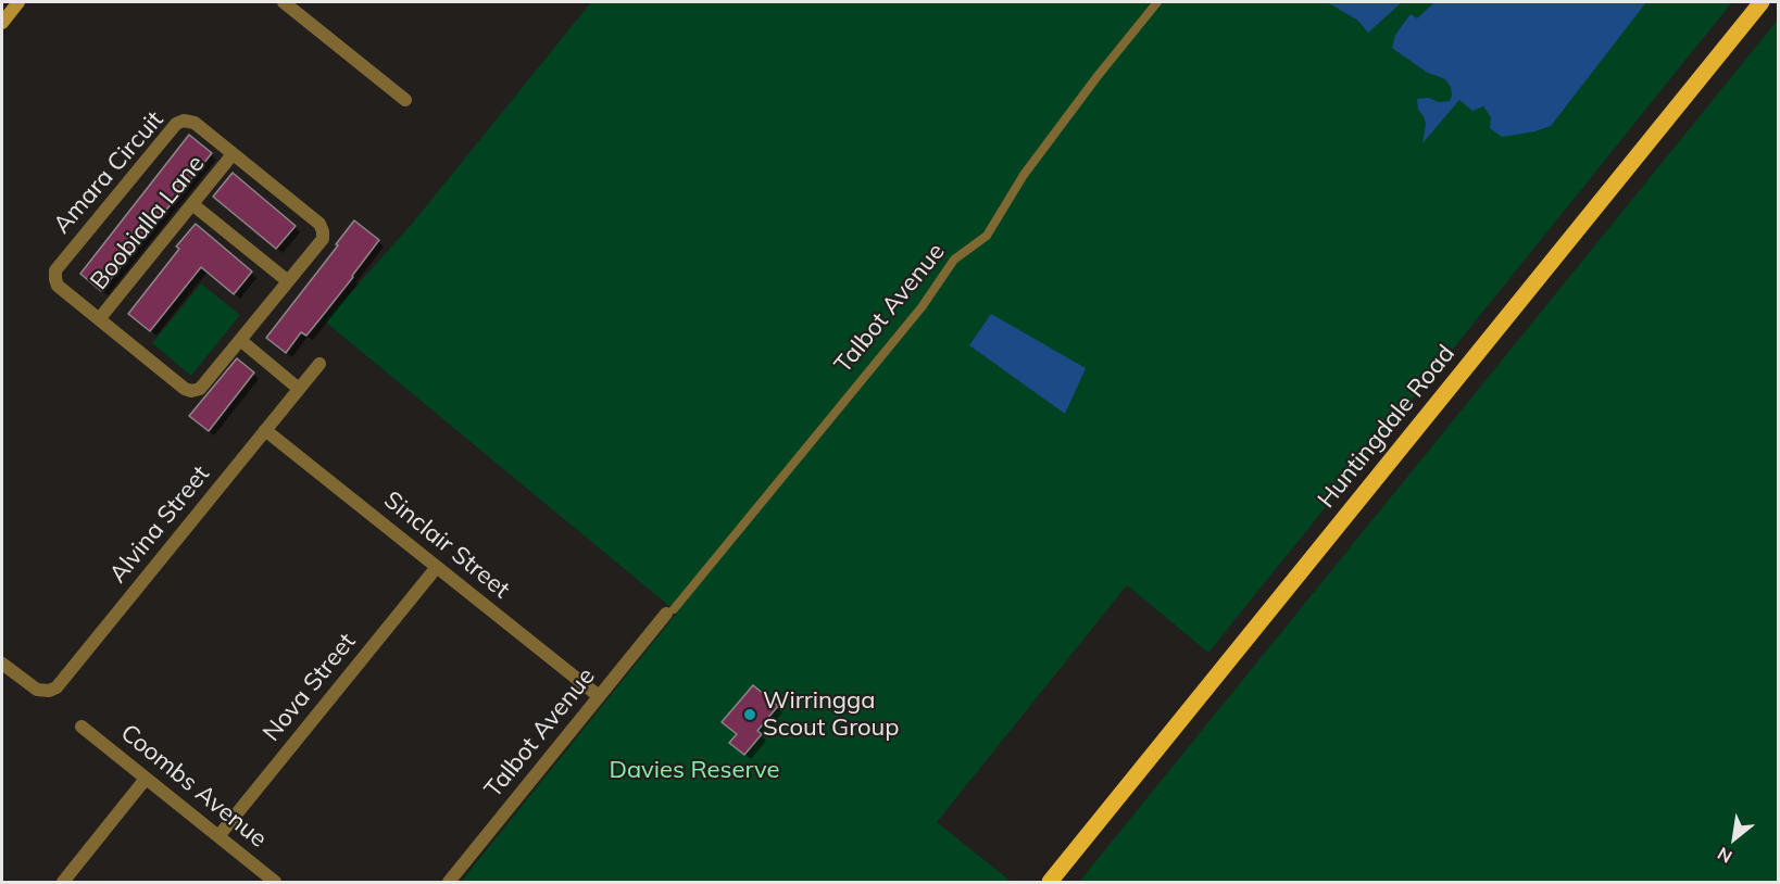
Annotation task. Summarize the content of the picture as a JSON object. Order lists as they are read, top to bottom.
{
  "streets": {
    "main road": ["Huntingdale Road"],
    "street": [
      "Amara Circuit",
      "Boobialla Lane",
      "Talbot Avenue",
      "Alvina Street",
      "Sinclair Street",
      "Nova Street",
      "Coombs Avenue"
    ]
  },
  "crossings": [
    ["Amara Circuit", "Boobialla Lane"],
    ["Talbot Avenue", "Sinclair Street"],
    ["Alvina Street", "Sinclair Street"],
    ["Sinclair Street", "Nova Street"],
    ["Nova Street", "Coombs Avenue"]
  ],
  "parks": ["Davies Reserve"],
  "places": ["Wirringga Scout Group"],
  "north": "bottom left"
}
